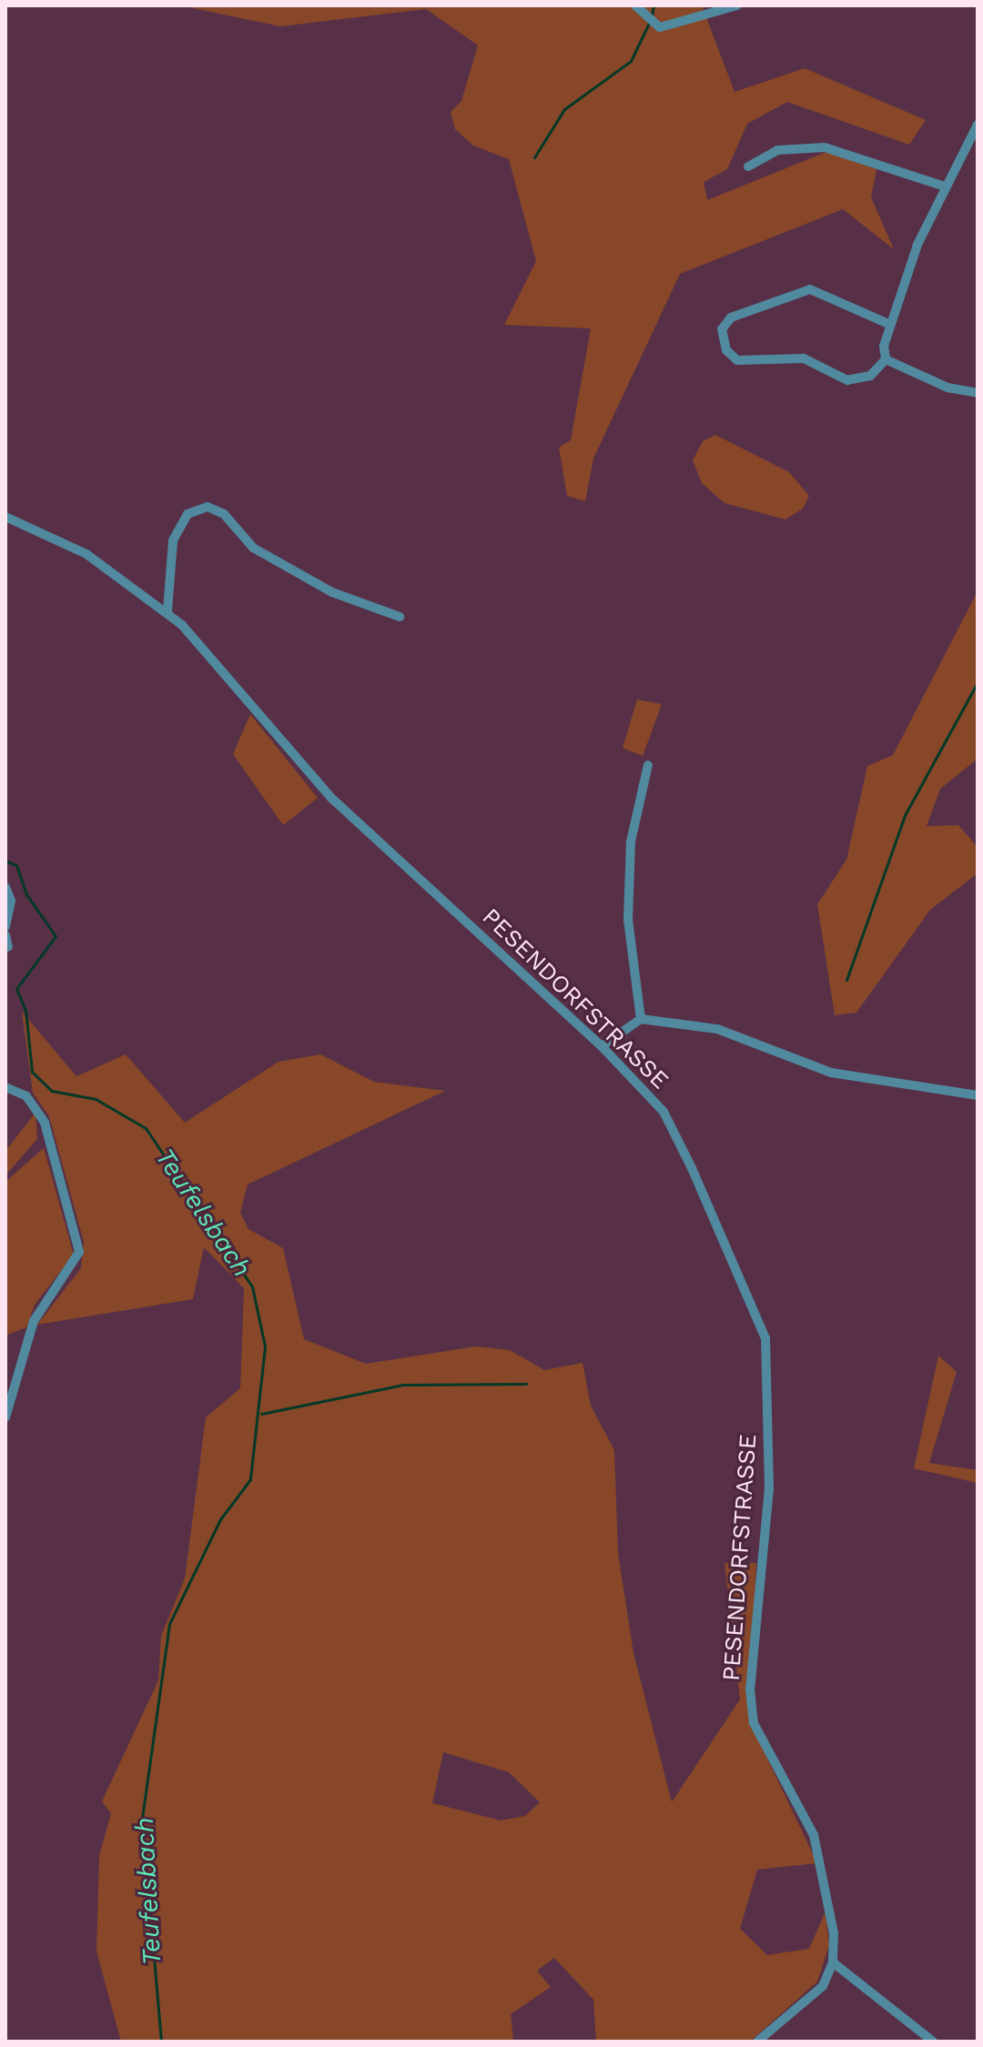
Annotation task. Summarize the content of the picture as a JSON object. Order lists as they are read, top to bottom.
{
  "streets": {
    "street": ["PESENDORFSTRASSE"]
  },
  "water": ["Teufelsbach"]
}
